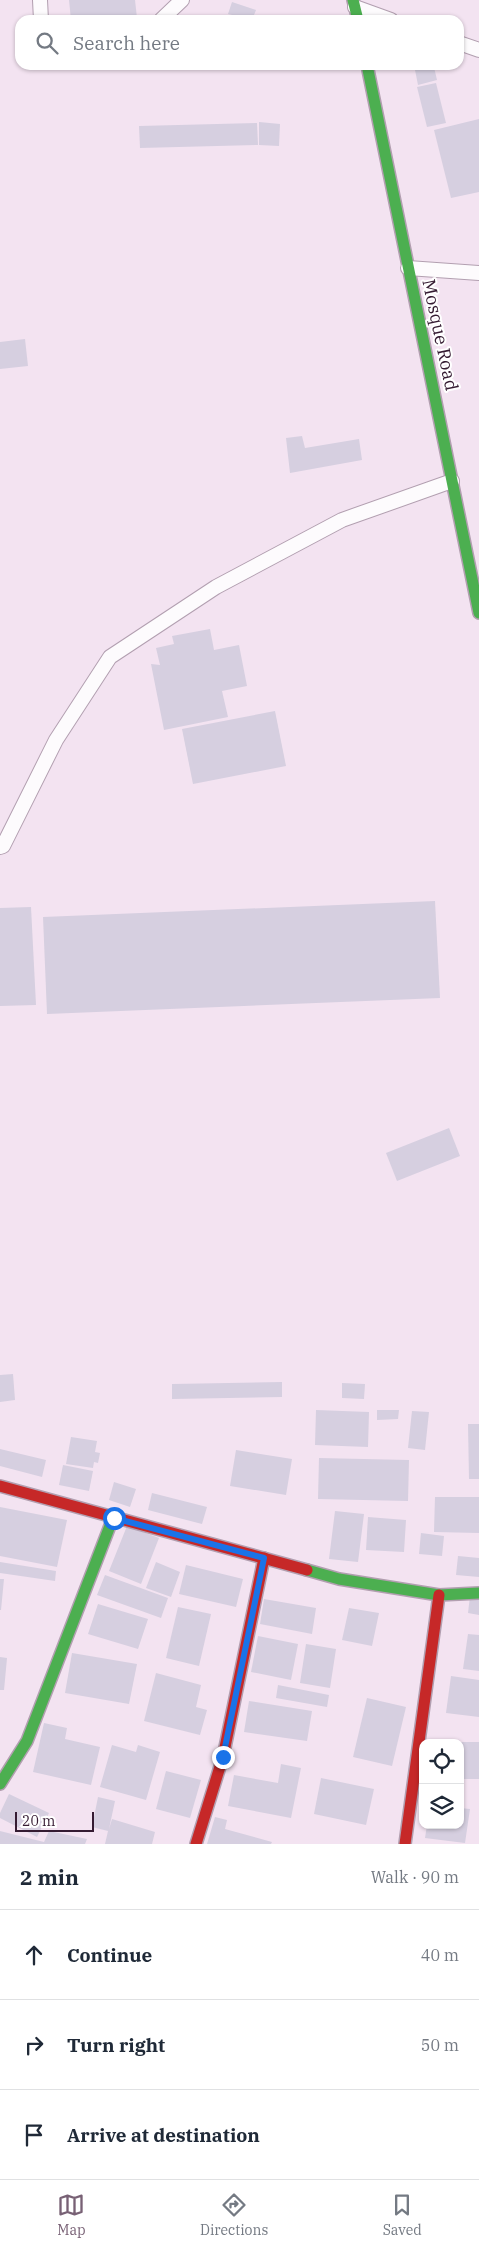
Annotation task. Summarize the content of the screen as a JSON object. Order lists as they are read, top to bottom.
{
  "streets": {
    "street": ["Mosque Road"]
  },
  "scale_bar": "20 m",
  "page": {
    "search": "Search here",
    "scale": "20 m",
    "heading": ["2 min", "Walk · 90 m"],
    "list": [
      ["Continue", "40 m"],
      ["Turn right", "50 m"],
      "Arrive at destination"
    ],
    "nav": ["Map", "Directions", "Saved"]
  }
}
